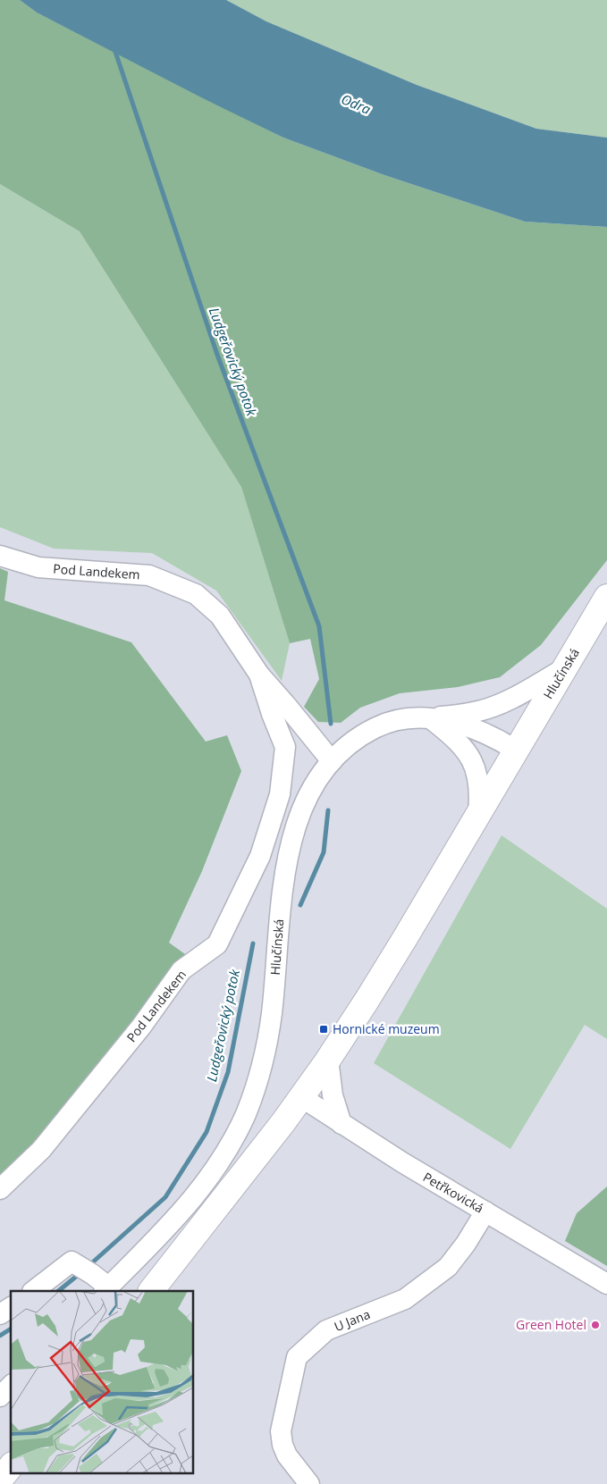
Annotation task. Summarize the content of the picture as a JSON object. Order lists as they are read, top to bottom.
{
  "streets": {
    "main road": ["Hlučínská"],
    "street": ["Pod Landekem", "Petřkovická", "U Jana"]
  },
  "crossings": [
    ["Pod Landekem", "Hlučínská"],
    ["Hlučínská", "Petřkovická"],
    ["Petřkovická", "U Jana"]
  ],
  "water": ["Odra", "Ludgeřovický potok"],
  "places": {
    "transit": ["Hornické muzeum"],
    "other": ["Green Hotel"]
  }
}
